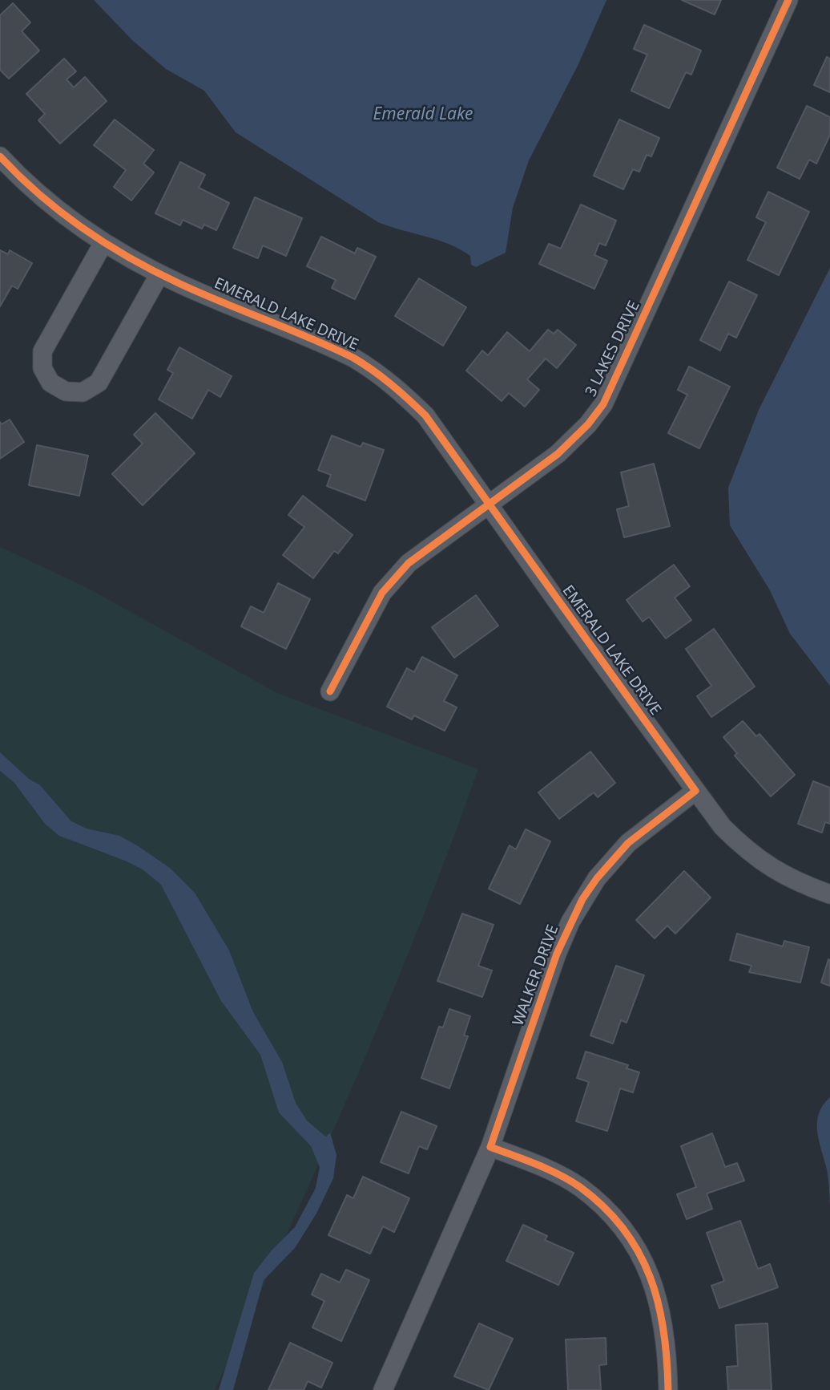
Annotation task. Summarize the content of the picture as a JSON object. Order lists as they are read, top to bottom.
{
  "streets": {
    "street": ["EMERALD LAKE DRIVE", "3 LAKES DRIVE", "WALKER DRIVE"]
  },
  "crossings": [
    ["EMERALD LAKE DRIVE", "3 LAKES DRIVE"],
    ["EMERALD LAKE DRIVE", "WALKER DRIVE"]
  ],
  "water": ["Emerald Lake"]
}
